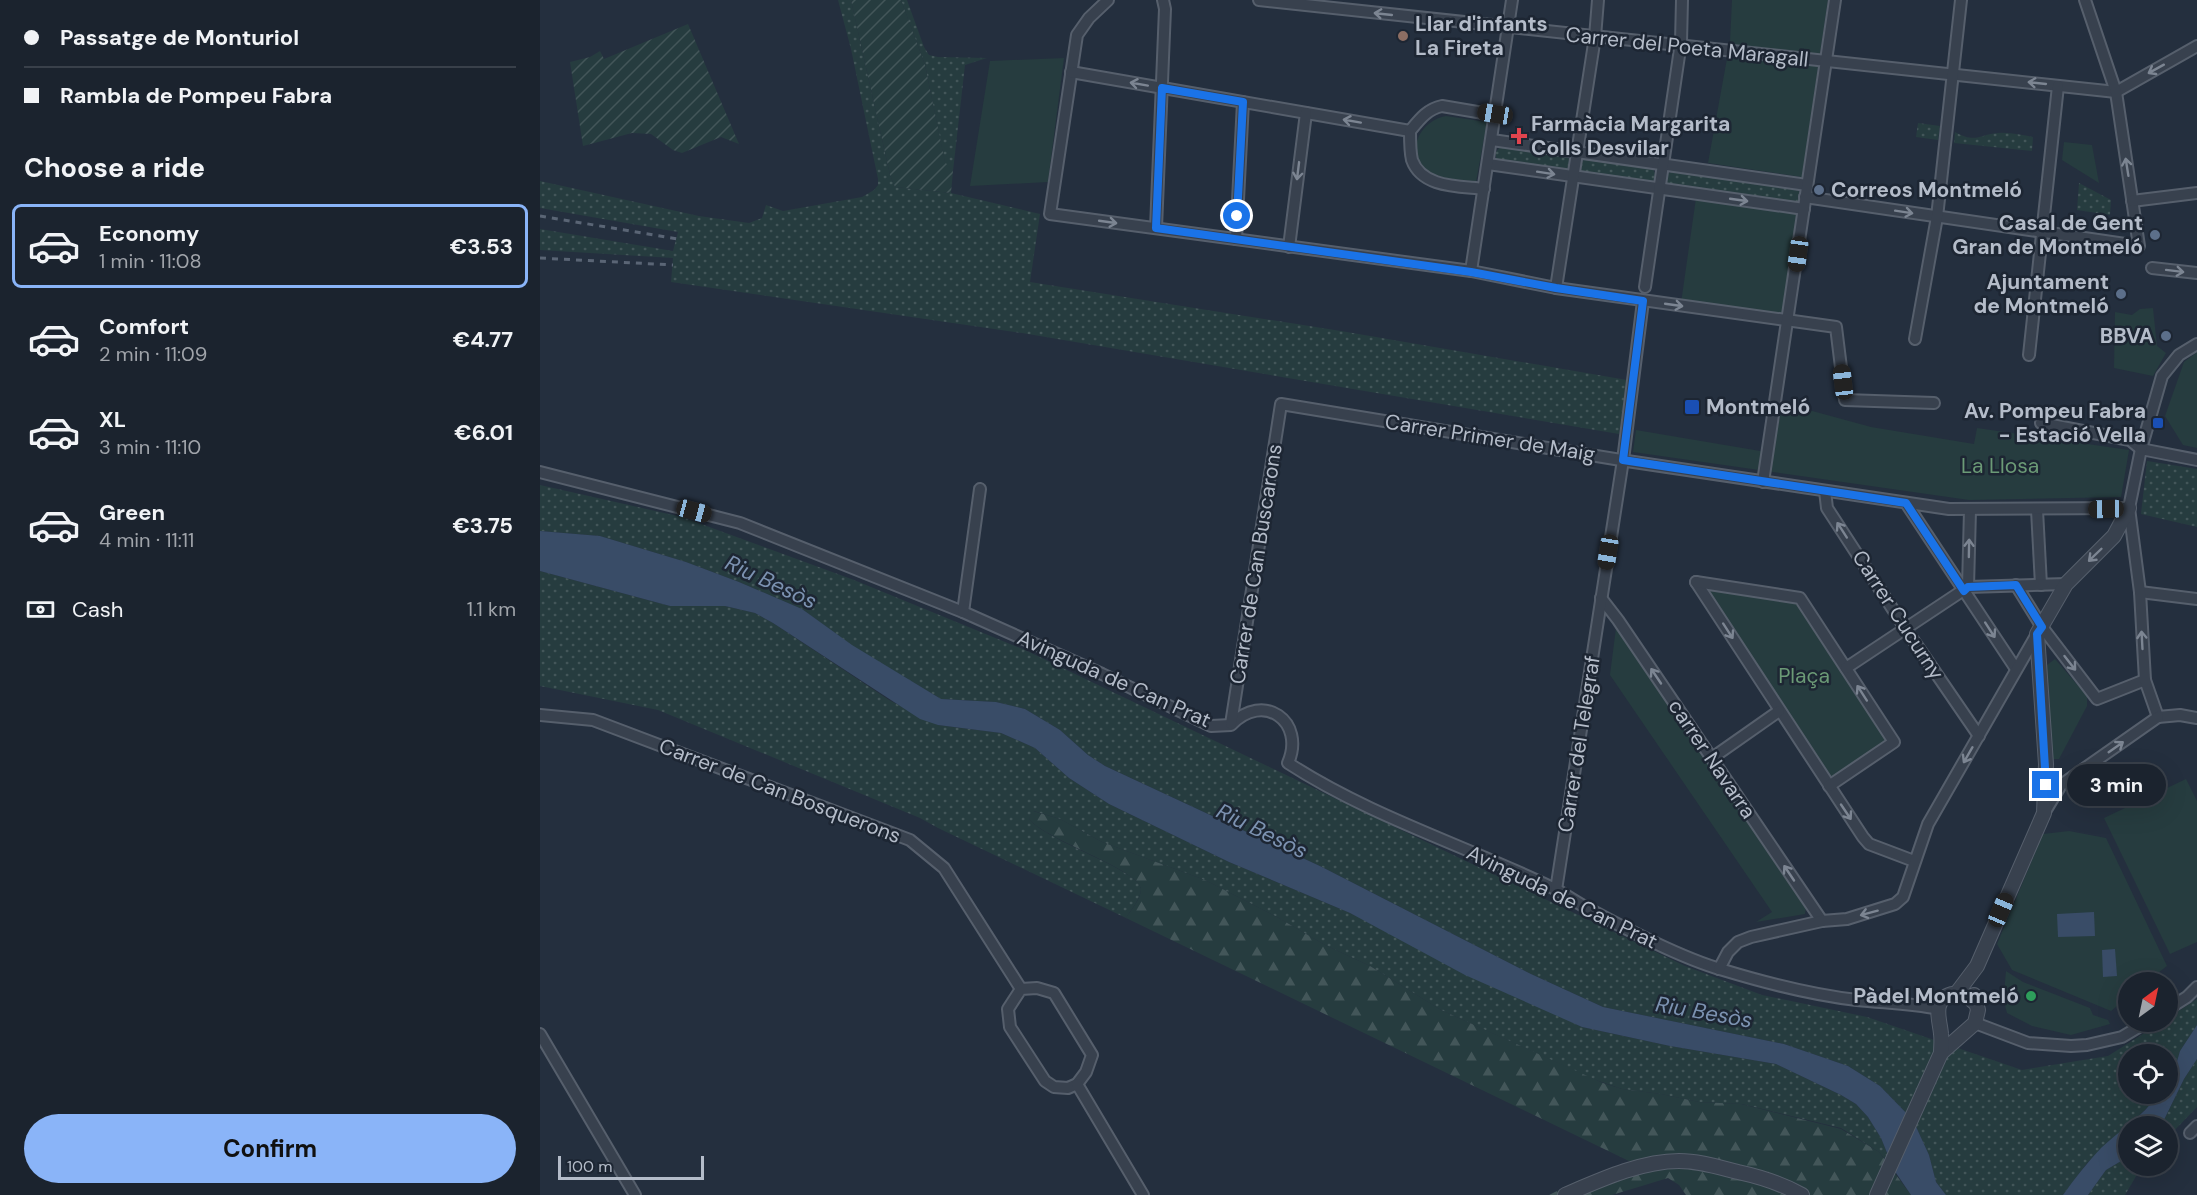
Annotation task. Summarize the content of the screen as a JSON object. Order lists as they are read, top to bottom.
{
  "streets": {
    "street": [
      "Carrer del Poeta Maragall",
      "Carrer Primer de Maig",
      "Carrer de Can Buscarons",
      "Carrer Cucurny",
      "Avinguda de Can Prat",
      "Carrer del Telegraf",
      "carrer Navarra",
      "Carrer de Can Bosquerons"
    ]
  },
  "crossings": [
    ["Carrer Primer de Maig", "Carrer de Can Buscarons"],
    ["Carrer Primer de Maig", "Carrer Cucurny"],
    ["Carrer Primer de Maig", "Carrer del Telegraf"],
    ["Carrer de Can Buscarons", "Avinguda de Can Prat"],
    ["Avinguda de Can Prat", "Carrer del Telegraf"],
    ["Carrer del Telegraf", "carrer Navarra"]
  ],
  "one_way": ["Carrer del Poeta Maragall"],
  "water": ["Riu Besòs"],
  "parks": ["La Llosa", "Plaça"],
  "places": {
    "other": [
      "Llar d'infants La Fireta",
      "Correos Montmeló",
      "Casal de Gent Gran de Montmeló",
      "Ajuntament de Montmeló",
      "BBVA",
      "Pàdel Montmeló"
    ],
    "health": ["Farmàcia Margarita Colls Desvilar"],
    "transit": ["Montmeló", "Av. Pompeu Fabra - Estació Vella"]
  },
  "scale_bar": "100 m",
  "north": "top right",
  "page": {
    "banner": ["Passatge de Monturiol", "Rambla de Pompeu Fabra"],
    "heading": "Choose a ride",
    "list": [
      {
        "name": "Economy",
        "note": "1 min · 11:08",
        "value": "€3.53"
      },
      {
        "name": "Comfort",
        "note": "2 min · 11:09",
        "value": "€4.77"
      },
      {
        "name": "XL",
        "note": "3 min · 11:10",
        "value": "€6.01"
      },
      {
        "name": "Green",
        "note": "4 min · 11:11",
        "value": "€3.75"
      }
    ],
    "pay": ["Cash", "1.1 km"],
    "bubble": "3 min",
    "buttons": "Confirm",
    "scale": "100 m"
  }
}
